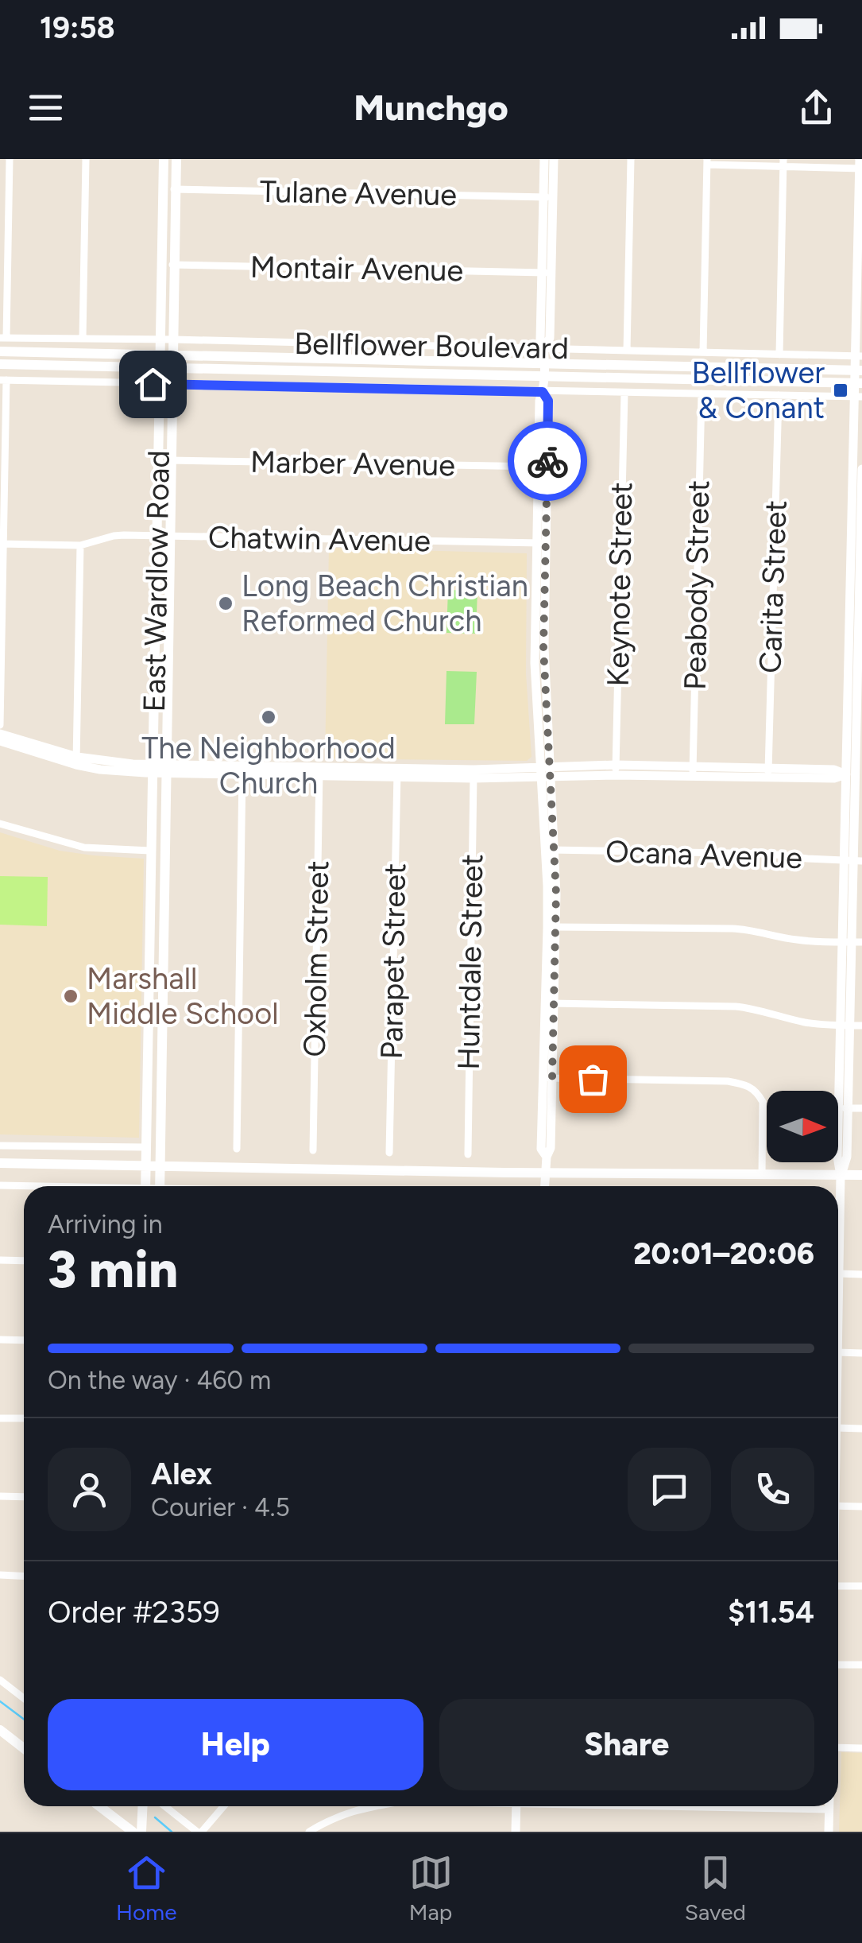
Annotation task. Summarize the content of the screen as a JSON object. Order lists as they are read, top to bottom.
{
  "streets": {
    "main road": ["Bellflower Boulevard", "East Wardlow Road"],
    "street": [
      "Tulane Avenue",
      "Montair Avenue",
      "Marber Avenue",
      "Chatwin Avenue",
      "Keynote Street",
      "Peabody Street",
      "Carita Street",
      "Ocana Avenue",
      "Oxholm Street",
      "Parapet Street",
      "Huntdale Street"
    ]
  },
  "crossings": [
    ["Tulane Avenue", "East Wardlow Road"],
    ["Montair Avenue", "East Wardlow Road"],
    ["Bellflower Boulevard", "East Wardlow Road"],
    ["Bellflower Boulevard", "Keynote Street"],
    ["Bellflower Boulevard", "Peabody Street"],
    ["Bellflower Boulevard", "Carita Street"],
    ["Marber Avenue", "East Wardlow Road"],
    ["Chatwin Avenue", "East Wardlow Road"]
  ],
  "places": {
    "transit": ["Bellflower & Conant"],
    "other": ["Long Beach Christian Reformed Church", "The Neighborhood Church", "Marshall Middle School"]
  },
  "north": "right",
  "page": {
    "status": "19:58",
    "header": "Munchgo",
    "heading": ["3 min", "Arriving in", "20:01–20:06"],
    "panel": [
      "Alex",
      "Courier · 4.5",
      "Order #2359",
      "$11.54"
    ],
    "bar": "On the way · 460 m",
    "buttons": ["Help", "Share"],
    "tabs": ["Home", "Map", "Saved"]
  }
}
